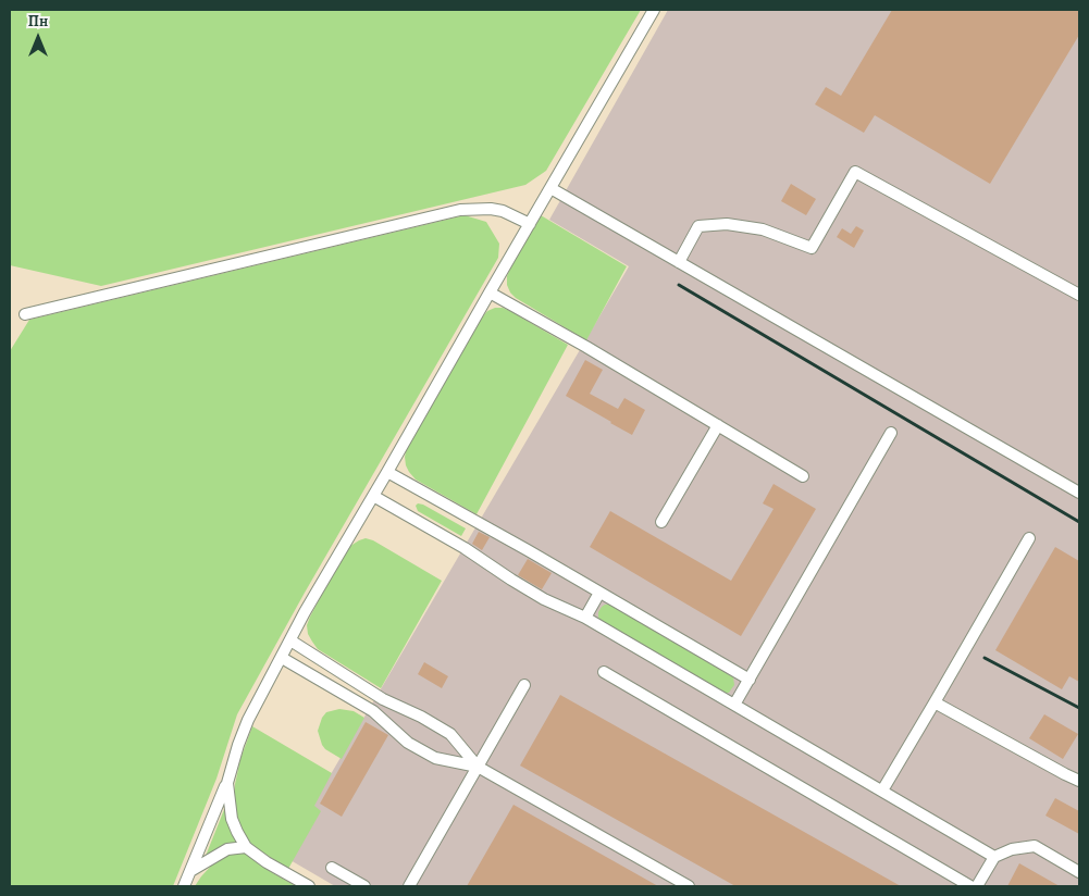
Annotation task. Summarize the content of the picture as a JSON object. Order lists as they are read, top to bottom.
{
  "north": "top"
}
